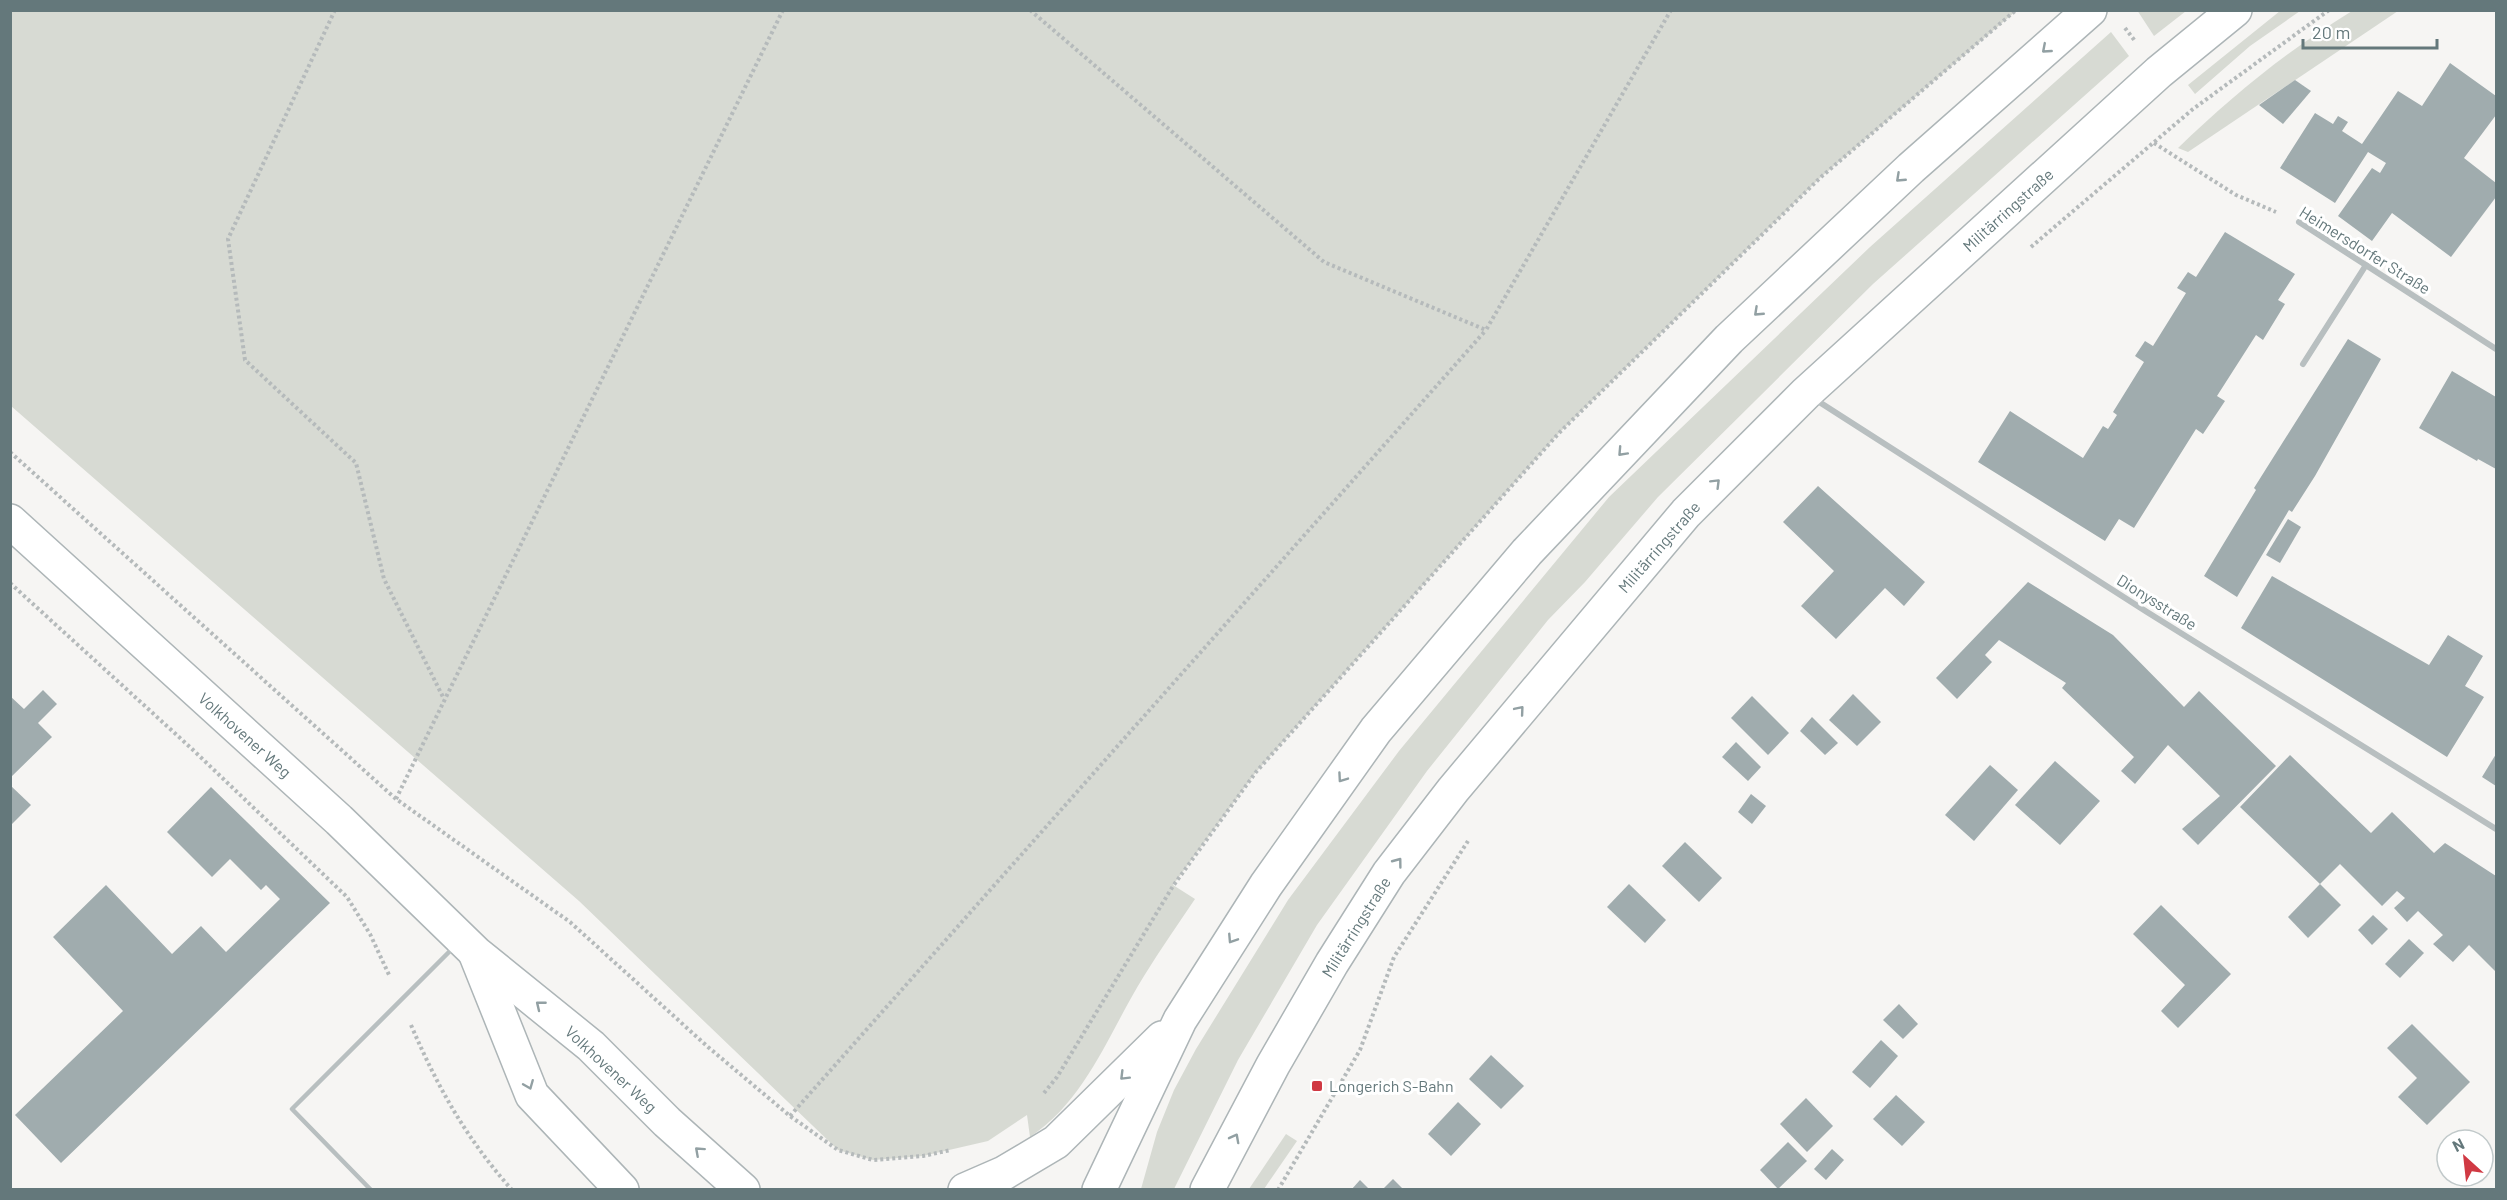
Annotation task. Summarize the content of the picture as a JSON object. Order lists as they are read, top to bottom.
{
  "streets": {
    "main road": ["Militärringstraße", "Volkhovener Weg"],
    "street": ["Heimersdorfer Straße", "Dionysstraße"]
  },
  "crossings": [
    ["Militärringstraße", "Dionysstraße"]
  ],
  "places": {
    "transit": ["Longerich S-Bahn"]
  },
  "scale_bar": "20 m",
  "north": "top left"
}
